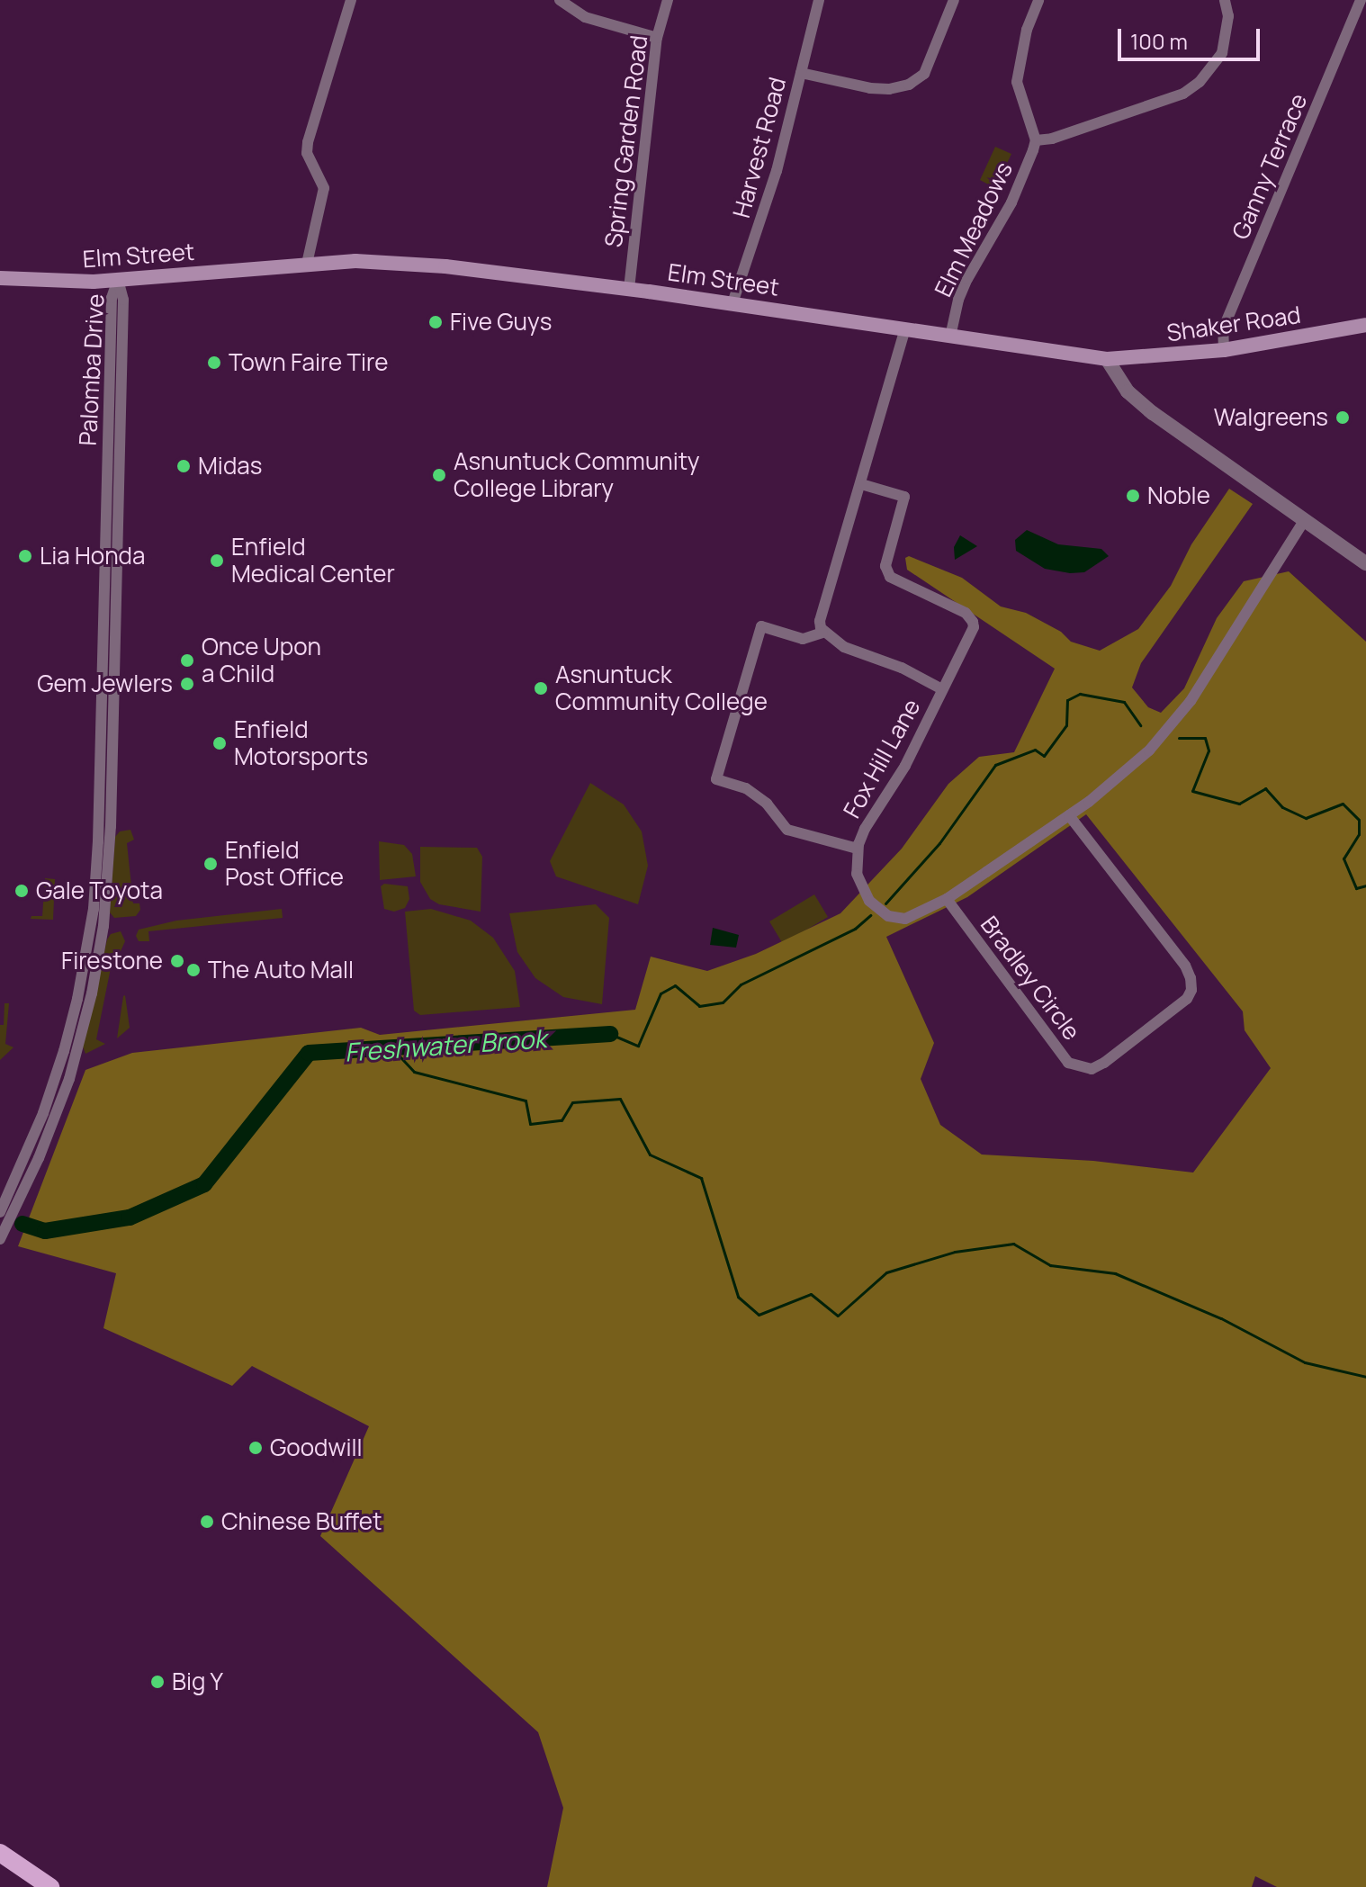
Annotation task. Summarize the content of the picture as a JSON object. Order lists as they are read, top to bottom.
{
  "streets": {
    "main road": ["Elm Street", "Shaker Road"],
    "street": [
      "Spring Garden Road",
      "Harvest Road",
      "Ganny Terrace",
      "Elm Meadows",
      "Palomba Drive",
      "Fox Hill Lane",
      "Bradley Circle"
    ]
  },
  "crossings": [
    ["Spring Garden Road", "Elm Street"],
    ["Harvest Road", "Elm Street"],
    ["Ganny Terrace", "Shaker Road"],
    ["Elm Meadows", "Elm Street"],
    ["Elm Street", "Shaker Road"],
    ["Elm Street", "Palomba Drive"],
    ["Fox Hill Lane", "Bradley Circle"]
  ],
  "water": ["Freshwater Brook"],
  "places": [
    "Five Guys",
    "Town Faire Tire",
    "Walgreens",
    "Midas",
    "Asnuntuck Community College Library",
    "Noble",
    "Lia Honda",
    "Enfield Medical Center",
    "Once Upon a Child",
    "Gem Jewlers",
    "Asnuntuck Community College",
    "Enfield Motorsports",
    "Enfield Post Office",
    "Gale Toyota",
    "Firestone",
    "The Auto Mall",
    "Goodwill",
    "Chinese Buffet",
    "Big Y"
  ],
  "scale_bar": "100 m"
}
